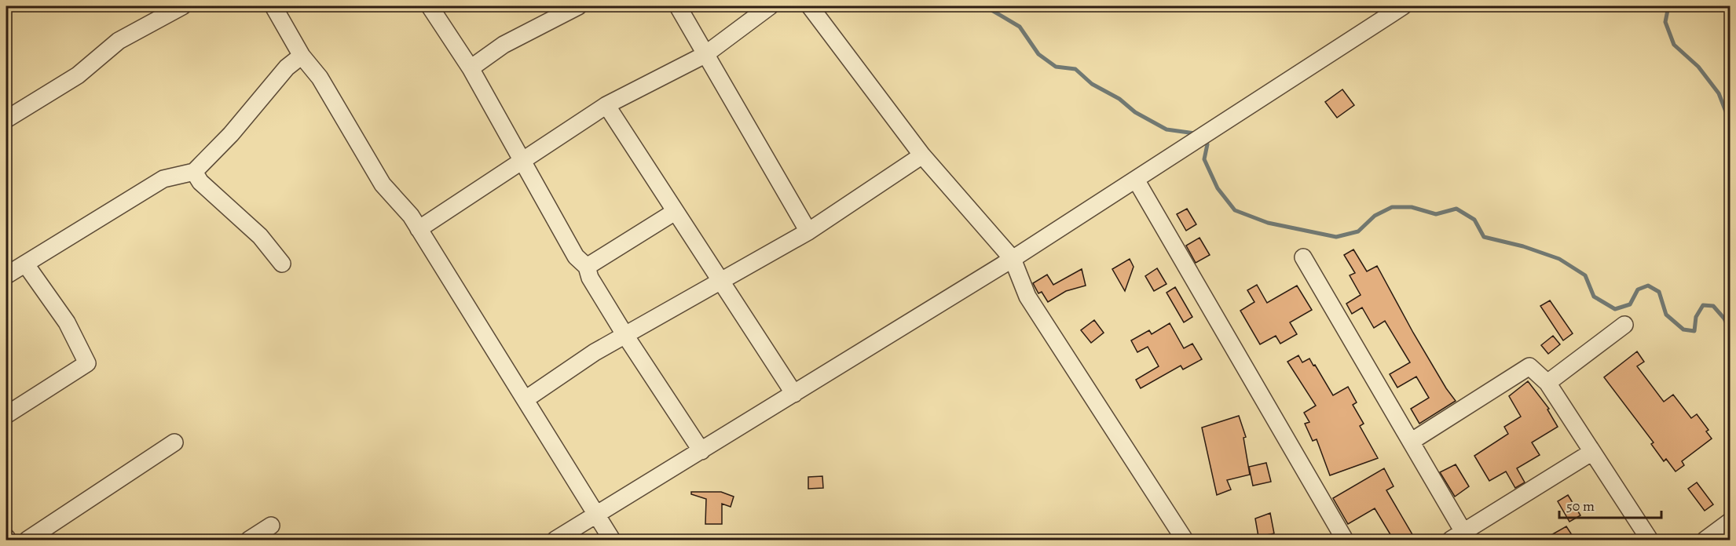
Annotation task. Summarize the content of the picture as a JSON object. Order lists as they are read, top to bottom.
{
  "scale_bar": "50 m"
}
